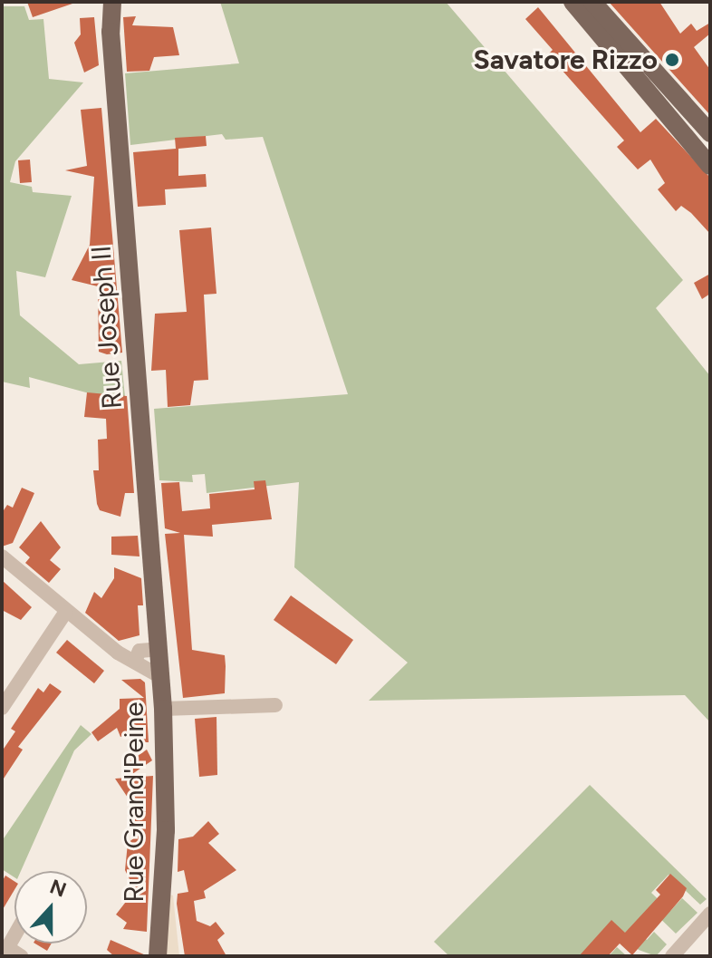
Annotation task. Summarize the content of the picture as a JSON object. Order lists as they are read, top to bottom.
{
  "streets": {
    "main road": ["Rue Joseph II", "Rue Grand'Peine"]
  },
  "crossings": [
    ["Rue Joseph II", "Rue Grand'Peine"]
  ],
  "places": ["Savatore Rizzo"],
  "north": "top"
}
